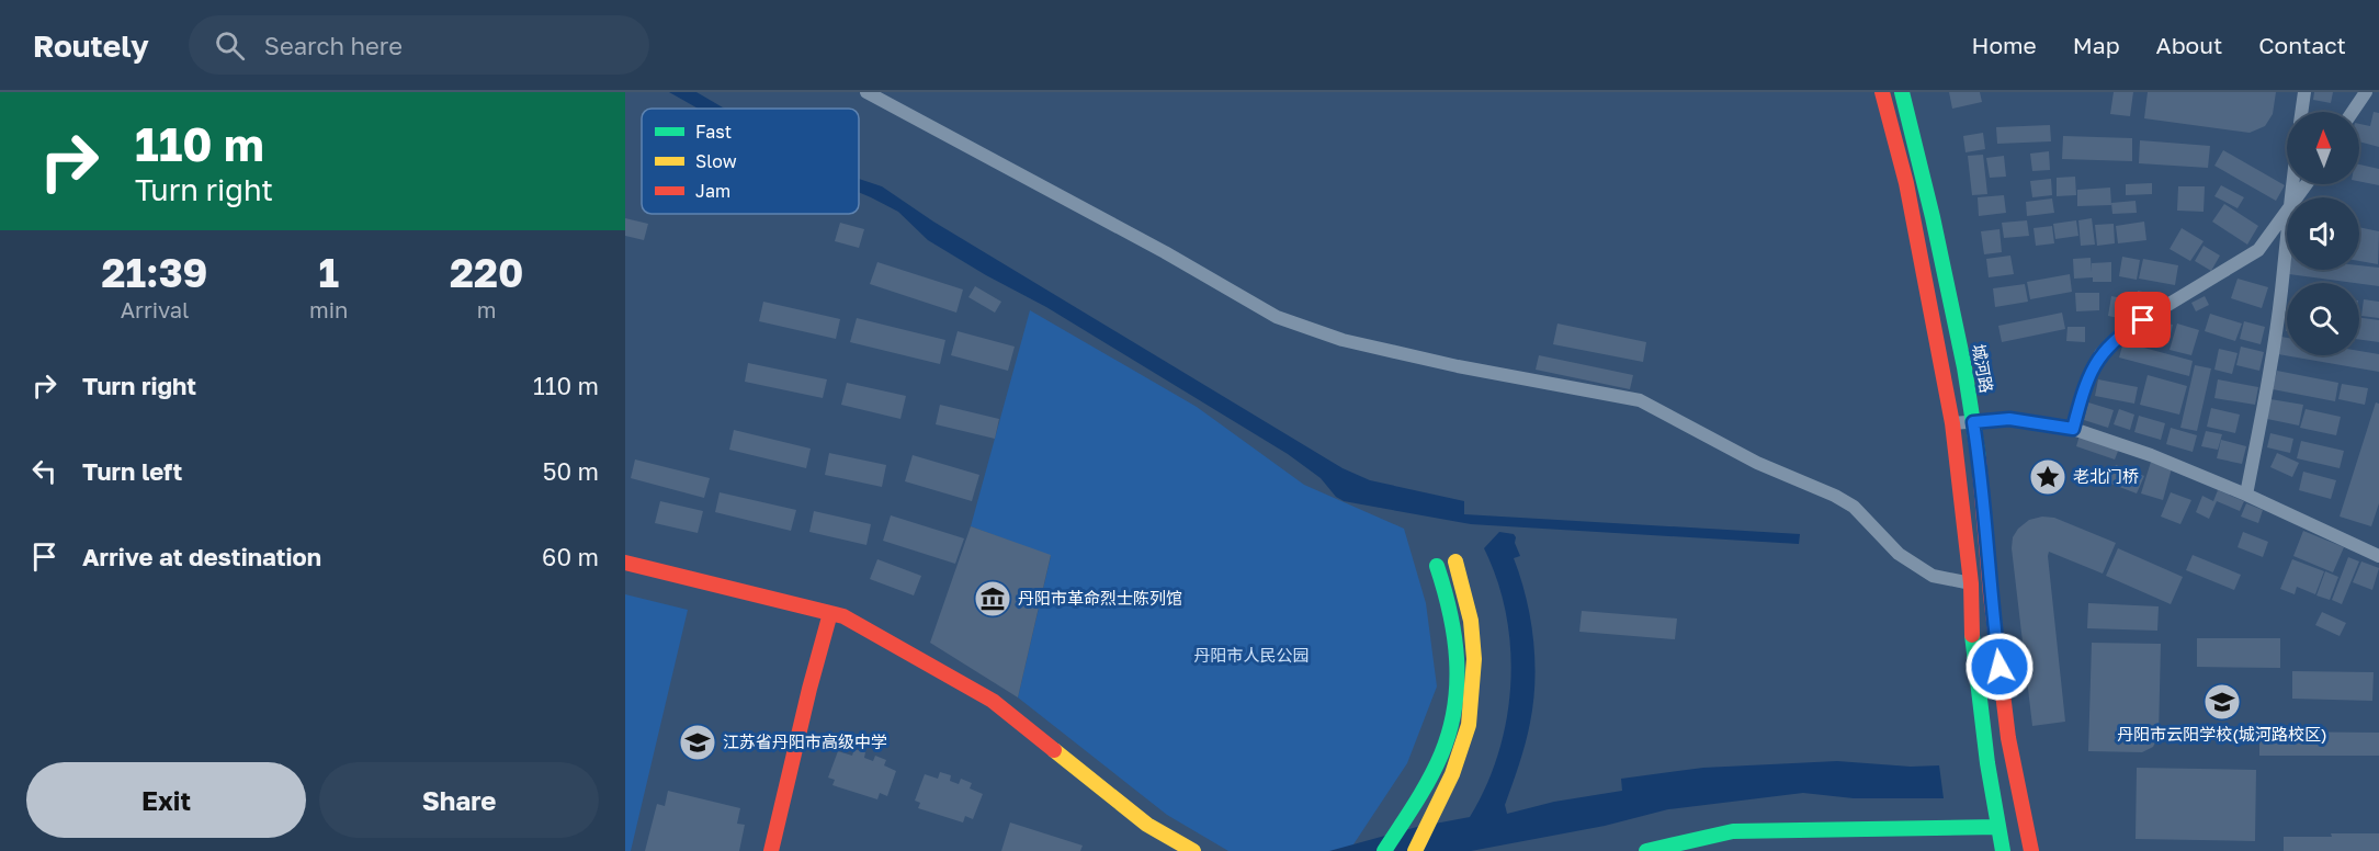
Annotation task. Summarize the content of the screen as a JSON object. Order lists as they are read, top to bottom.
{
  "streets": {
    "street": ["城河路"]
  },
  "parks": ["丹阳市人民公园"],
  "places": {
    "place": ["老北门桥"],
    "museum": ["丹阳市革命烈士陈列馆"],
    "school or university": ["丹阳市云阳学校(城河路校区)", "江苏省丹阳市高级中学"]
  },
  "legend": ["Fast", "Slow", "Jam"],
  "north": "top",
  "page": {
    "header": "Routely",
    "search": "Search here",
    "nav": [
      "Home",
      "Map",
      "About",
      "Contact"
    ],
    "turn": ["110 m", "Turn right"],
    "eta": [
      "21:39",
      "Arrival",
      "1",
      "min",
      "220",
      "m"
    ],
    "list": [
      {
        "name": "Turn right",
        "value": "110 m"
      },
      {
        "name": "Turn left",
        "value": "50 m"
      },
      {
        "name": "Arrive at destination",
        "value": "60 m"
      }
    ],
    "buttons": ["Exit", "Share"]
  }
}
